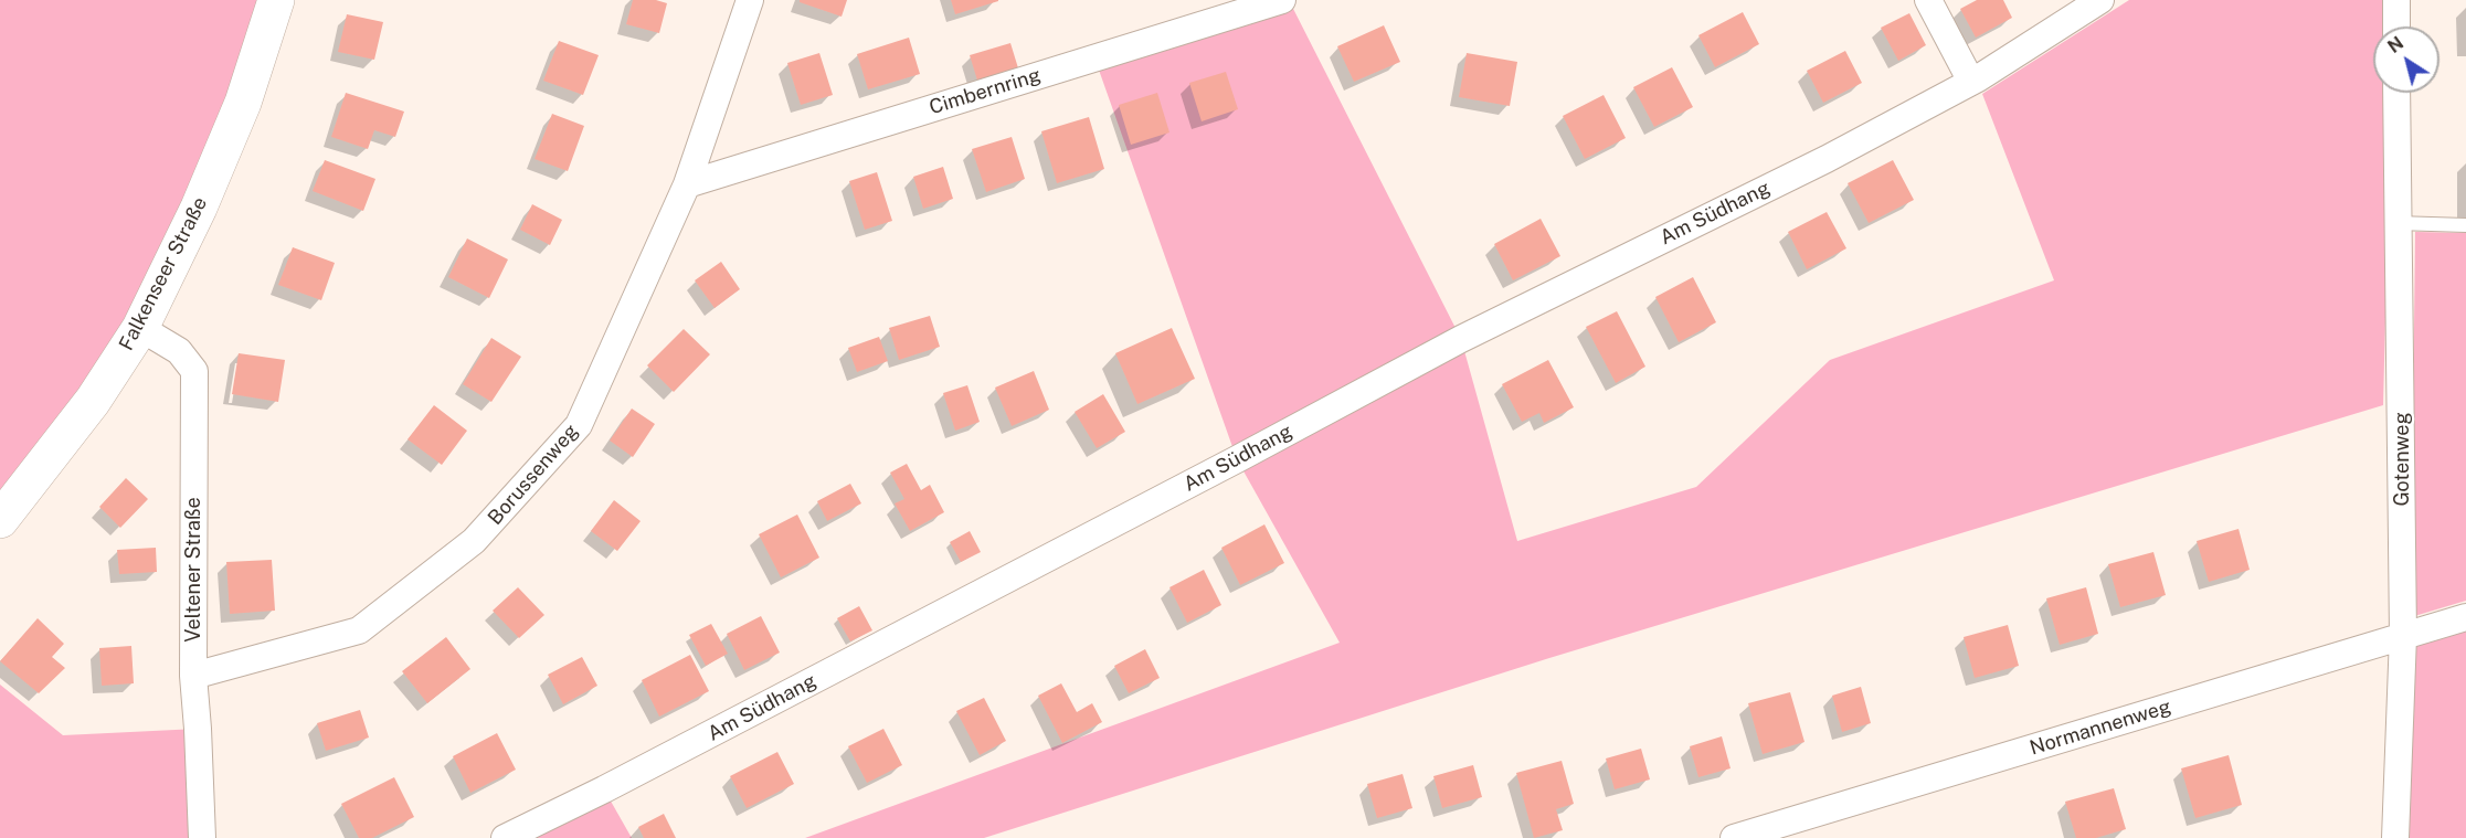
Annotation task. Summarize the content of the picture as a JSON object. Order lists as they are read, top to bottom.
{
  "streets": {
    "main road": ["Falkenseer Straße"],
    "street": [
      "Cimbernring",
      "Am Südhang",
      "Gotenweg",
      "Borussenweg",
      "Veltener Straße",
      "Normannenweg"
    ]
  },
  "crossings": [
    ["Cimbernring", "Borussenweg"],
    ["Falkenseer Straße", "Veltener Straße"],
    ["Gotenweg", "Normannenweg"],
    ["Borussenweg", "Veltener Straße"]
  ],
  "north": "top left"
}
